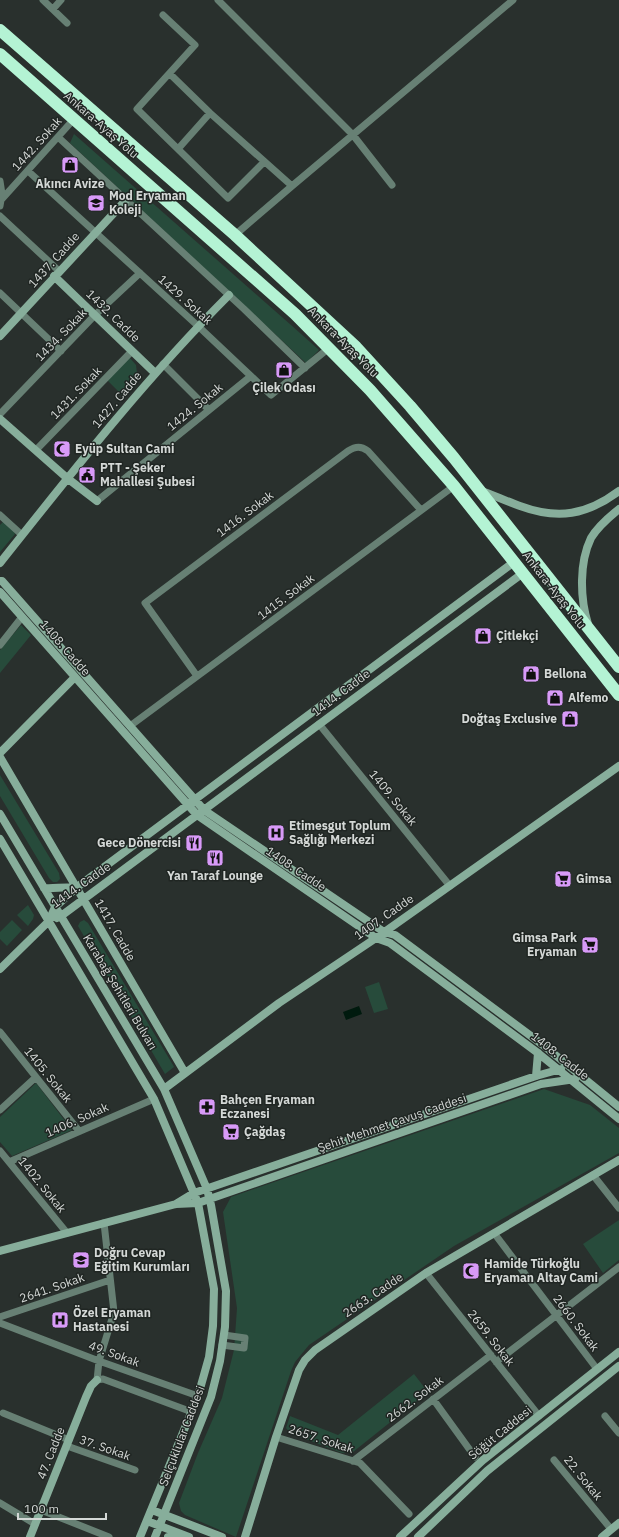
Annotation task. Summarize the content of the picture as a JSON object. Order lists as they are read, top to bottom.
{
  "streets": {
    "highway": ["Ankara-Ayaş Yolu"],
    "main road": [
      "1437. Cadde",
      "1432. Cadde",
      "1427. Cadde",
      "1408. Cadde",
      "1414. Cadde",
      "1407. Cadde",
      "1417. Cadde",
      "Karabağ Şehitleri Bulvarı",
      "Şehit Mehmet Çavuş Caddesi",
      "2663. Cadde",
      "Söğüt Caddesi",
      "Selçuklular Caddesi",
      "47. Cadde"
    ],
    "street": [
      "1442. Sokak",
      "1429. Sokak",
      "1434. Sokak",
      "1431. Sokak",
      "1424. Sokak",
      "1416. Sokak",
      "1415. Sokak",
      "1409. Sokak",
      "1405. Sokak",
      "1406. Sokak",
      "1402. Sokak",
      "2641. Sokak",
      "2660. Sokak",
      "2659. Sokak",
      "49. Sokak",
      "2662. Sokak",
      "2657. Sokak",
      "37. Sokak",
      "22. Sokak"
    ]
  },
  "crossings": [
    ["Ankara-Ayaş Yolu", "1442. Sokak"],
    ["Ankara-Ayaş Yolu", "1429. Sokak"],
    ["Ankara-Ayaş Yolu", "1415. Sokak"],
    ["Ankara-Ayaş Yolu", "1414. Cadde"],
    ["1442. Sokak", "1429. Sokak"],
    ["1437. Cadde", "1429. Sokak"],
    ["1437. Cadde", "1432. Cadde"],
    ["1429. Sokak", "1434. Sokak"],
    ["1429. Sokak", "1427. Cadde"],
    ["1429. Sokak", "1424. Sokak"],
    ["1432. Cadde", "1434. Sokak"],
    ["1432. Cadde", "1431. Sokak"],
    ["1432. Cadde", "1427. Cadde"],
    ["1416. Sokak", "1415. Sokak"],
    ["1415. Sokak", "1408. Cadde"],
    ["1408. Cadde", "1414. Cadde"],
    ["1408. Cadde", "1407. Cadde"],
    ["1408. Cadde", "Şehit Mehmet Çavuş Caddesi"],
    ["1414. Cadde", "1409. Sokak"],
    ["1414. Cadde", "1417. Cadde"],
    ["1414. Cadde", "Karabağ Şehitleri Bulvarı"],
    ["1409. Sokak", "1407. Cadde"],
    ["1407. Cadde", "1417. Cadde"],
    ["1407. Cadde", "Karabağ Şehitleri Bulvarı"],
    ["Karabağ Şehitleri Bulvarı", "1406. Sokak"],
    ["Karabağ Şehitleri Bulvarı", "Şehit Mehmet Çavuş Caddesi"],
    ["Karabağ Şehitleri Bulvarı", "Selçuklular Caddesi"],
    ["1405. Sokak", "1406. Sokak"],
    ["1406. Sokak", "1402. Sokak"],
    ["Şehit Mehmet Çavuş Caddesi", "Selçuklular Caddesi"],
    ["2663. Cadde", "2660. Sokak"],
    ["2663. Cadde", "2659. Sokak"],
    ["2663. Cadde", "2657. Sokak"],
    ["2660. Sokak", "Söğüt Caddesi"],
    ["2659. Sokak", "2662. Sokak"],
    ["2659. Sokak", "Söğüt Caddesi"],
    ["49. Sokak", "Selçuklular Caddesi"],
    ["2662. Sokak", "2657. Sokak"],
    ["37. Sokak", "47. Cadde"]
  ],
  "places": {
    "shop": [
      "Akıncı Avize",
      "Çilek Odası",
      "Çitlekçi",
      "Bellona",
      "Alfemo",
      "Doğtaş Exclusive"
    ],
    "school or university": ["Mod Eryaman Koleji", "Doğru Cevap Eğitim Kurumları"],
    "mosque": ["Eyüp Sultan Cami", "Hamide Türkoğlu Eryaman Altay Cami"],
    "public building": ["PTT - Şeker Mahallesi Şubesi"],
    "hospital": ["Etimesgut Toplum Sağlığı Merkezi", "Özel Eryaman Hastanesi"],
    "restaurant": ["Gece Dönercisi", "Yan Taraf Lounge"],
    "supermarket": ["Gimsa", "Gimsa Park Eryaman", "Çağdaş"],
    "pharmacy": ["Bahçen Eryaman Eczanesi"]
  },
  "scale_bar": "100 m"
}
